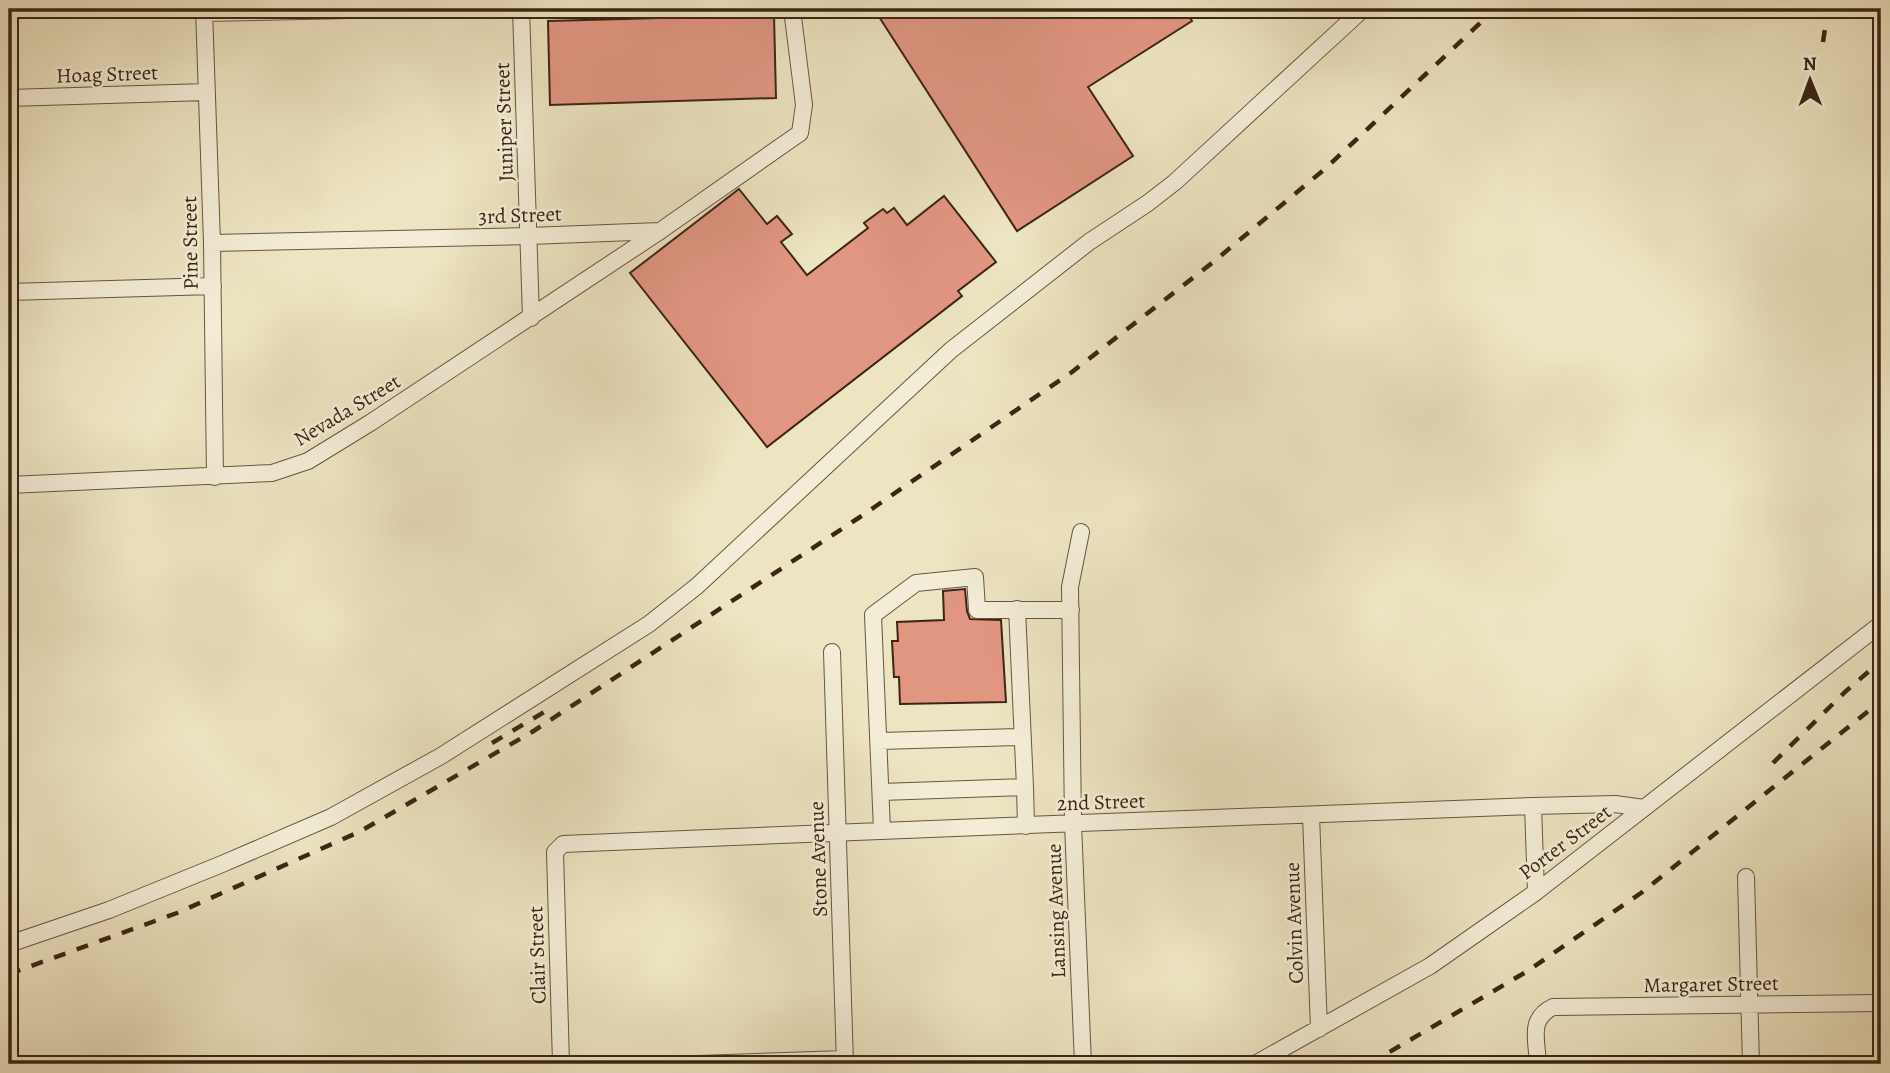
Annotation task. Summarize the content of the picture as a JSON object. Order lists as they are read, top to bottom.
{
  "streets": {
    "street": [
      "Hoag Street",
      "Juniper Street",
      "3rd Street",
      "Pine Street",
      "Nevada Street",
      "2nd Street",
      "Porter Street",
      "Stone Avenue",
      "Lansing Avenue",
      "Colvin Avenue",
      "Clair Street",
      "Margaret Street"
    ]
  },
  "crossings": [
    ["Hoag Street", "Pine Street"],
    ["Juniper Street", "3rd Street"],
    ["Juniper Street", "Nevada Street"],
    ["3rd Street", "Pine Street"],
    ["3rd Street", "Nevada Street"],
    ["Pine Street", "Nevada Street"],
    ["2nd Street", "Porter Street"],
    ["2nd Street", "Stone Avenue"],
    ["2nd Street", "Lansing Avenue"],
    ["2nd Street", "Colvin Avenue"],
    ["2nd Street", "Clair Street"],
    ["Porter Street", "Colvin Avenue"]
  ],
  "north": "top"
}
